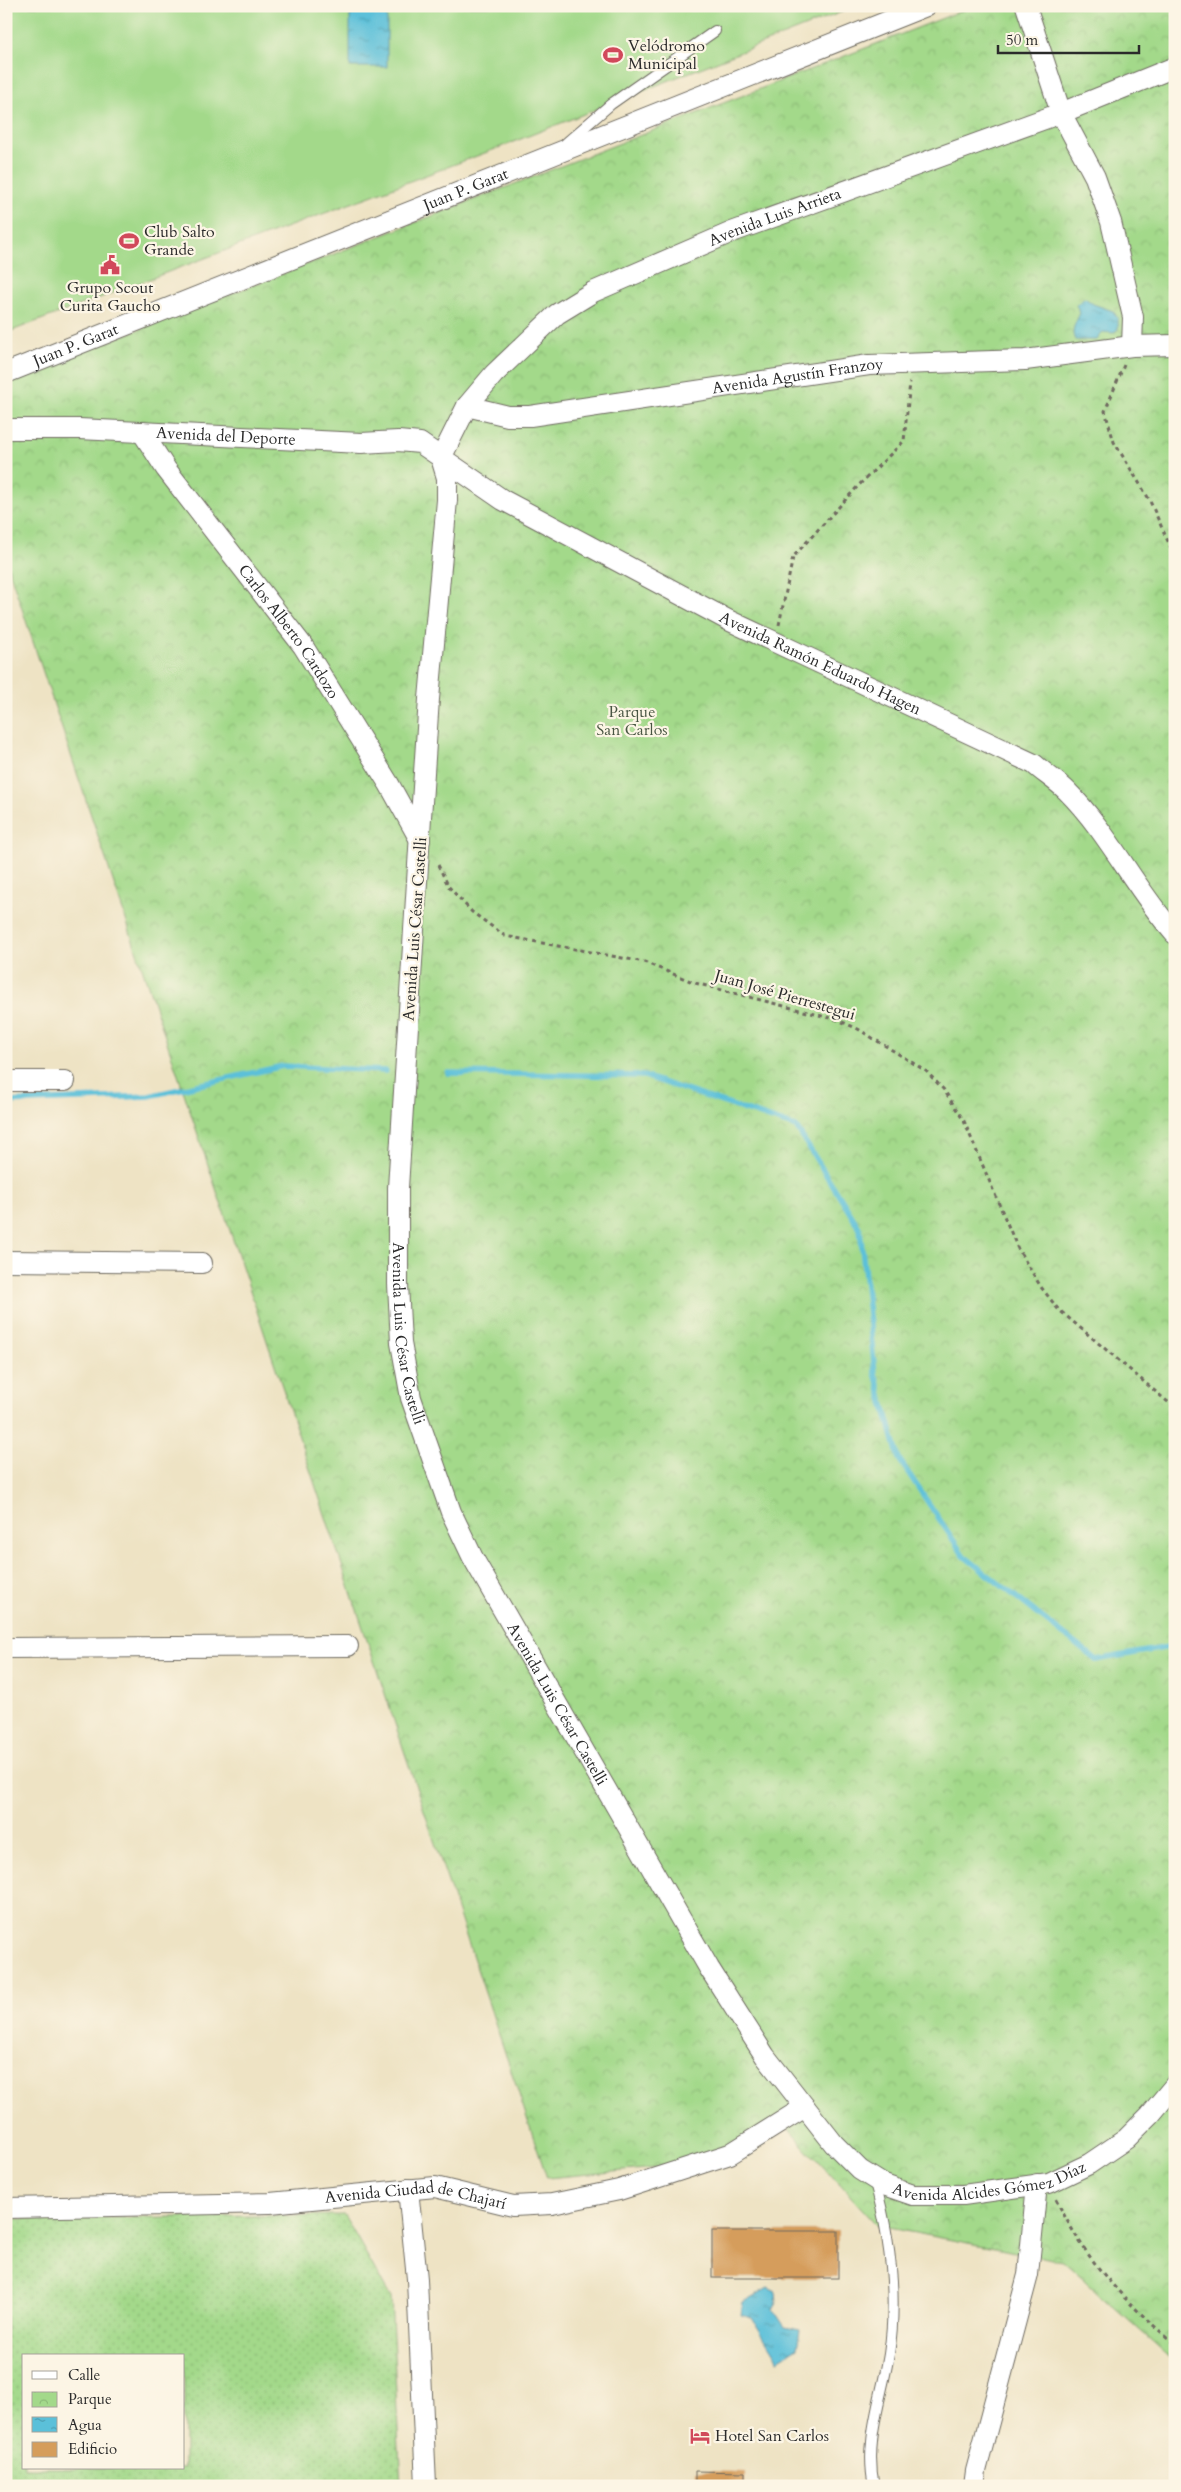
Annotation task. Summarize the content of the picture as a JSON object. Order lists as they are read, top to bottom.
{
  "streets": {
    "street": [
      "Juan P. Garat",
      "Avenida Luis Arrieta",
      "Avenida Agustín Franzoy",
      "Avenida del Deporte",
      "Carlos Alberto Cardozo",
      "Avenida Ramón Eduardo Hagen",
      "Avenida Luis César Castelli",
      "Avenida Alcides Gómez Díaz",
      "Avenida Ciudad de Chajarí"
    ],
    "path": ["Juan José Pierrestegui"]
  },
  "crossings": [
    ["Avenida Luis Arrieta", "Avenida Agustín Franzoy"],
    ["Avenida Luis Arrieta", "Avenida del Deporte"],
    ["Avenida Luis Arrieta", "Avenida Ramón Eduardo Hagen"],
    ["Avenida Luis Arrieta", "Avenida Luis César Castelli"],
    ["Avenida del Deporte", "Carlos Alberto Cardozo"],
    ["Avenida del Deporte", "Avenida Ramón Eduardo Hagen"],
    ["Avenida del Deporte", "Avenida Luis César Castelli"],
    ["Carlos Alberto Cardozo", "Avenida Luis César Castelli"],
    ["Avenida Ramón Eduardo Hagen", "Avenida Luis César Castelli"],
    ["Avenida Luis César Castelli", "Avenida Alcides Gómez Díaz"],
    ["Avenida Luis César Castelli", "Avenida Ciudad de Chajarí"],
    ["Avenida Alcides Gómez Díaz", "Avenida Ciudad de Chajarí"]
  ],
  "parks": ["Parque San Carlos"],
  "places": {
    "sports": ["Velódromo Municipal", "Club Salto Grande"],
    "public building": ["Grupo Scout Curita Gaucho"],
    "hotel": ["Hotel San Carlos"]
  },
  "legend": [
    "Calle",
    "Parque",
    "Agua",
    "Edificio"
  ],
  "scale_bar": "50 m"
}
